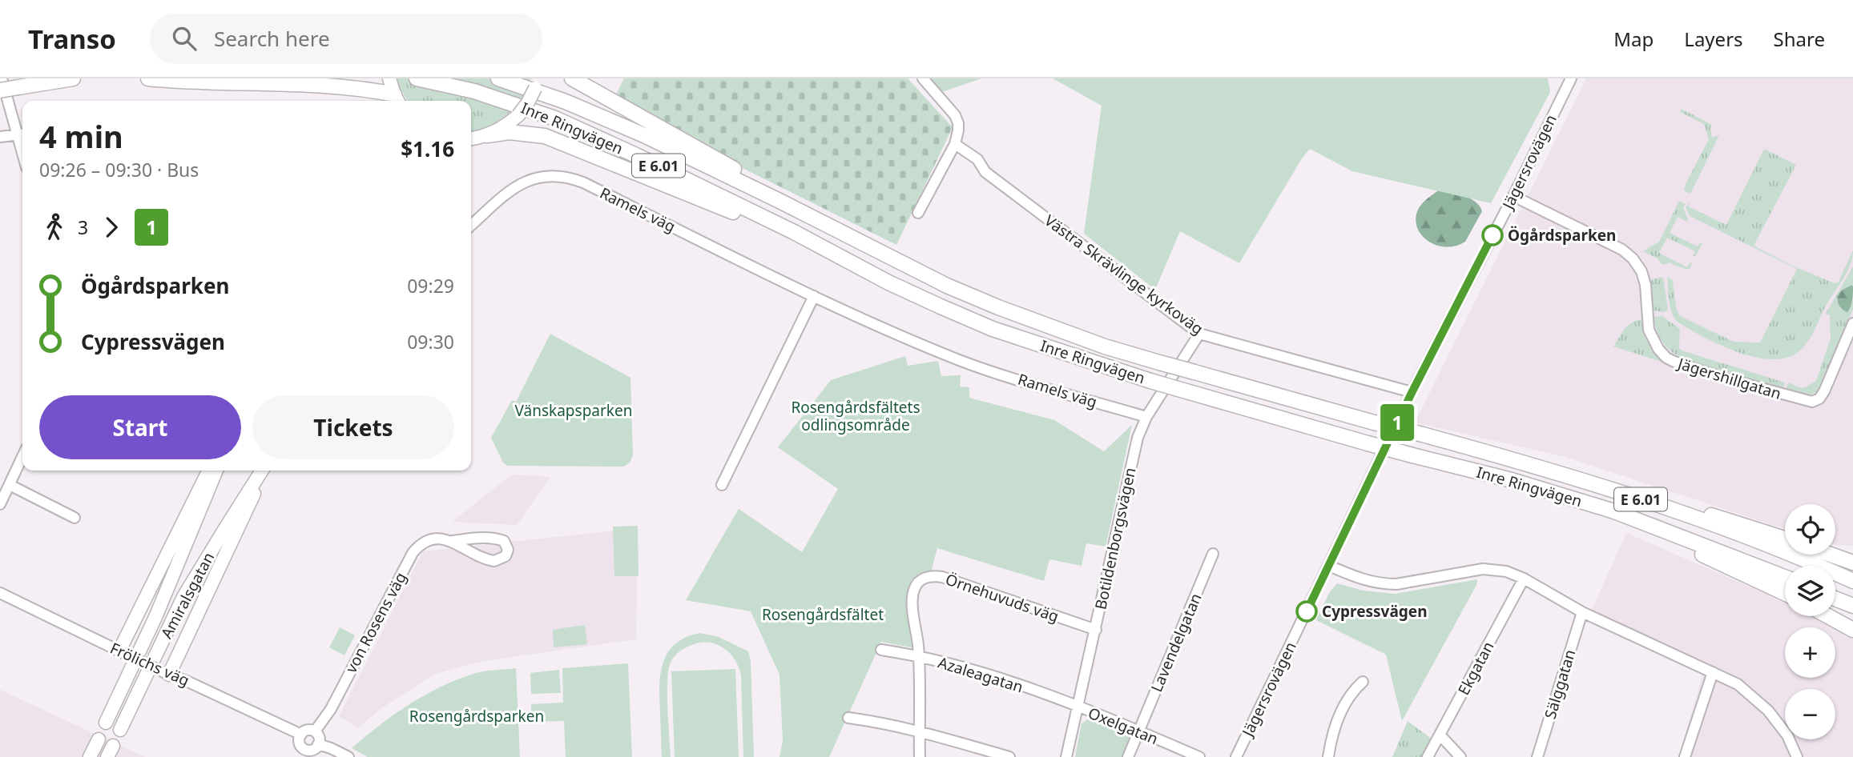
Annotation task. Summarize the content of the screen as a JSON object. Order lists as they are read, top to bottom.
{
  "streets": {
    "highway": ["Inre Ringvägen", "E 6.01"],
    "main road": ["Amiralsgatan"],
    "street": [
      "Jägersrovägen",
      "Ramels väg",
      "Västra Skrävlinge kyrkoväg",
      "Jägershillgatan",
      "Botildenborgsvägen",
      "Örnehuvuds väg",
      "von Rosens väg",
      "Lavendelgatan",
      "Frölichs väg",
      "Ekgatan",
      "Azaleagatan",
      "Sälggatan",
      "Oxelgatan"
    ]
  },
  "crossings": [
    ["Jägersrovägen", "Västra Skrävlinge kyrkoväg"],
    ["Jägersrovägen", "Jägershillgatan"],
    ["Ramels väg", "Botildenborgsvägen"],
    ["Västra Skrävlinge kyrkoväg", "Botildenborgsvägen"],
    ["Botildenborgsvägen", "Örnehuvuds väg"],
    ["Botildenborgsvägen", "Azaleagatan"],
    ["Botildenborgsvägen", "Oxelgatan"],
    ["Örnehuvuds väg", "Azaleagatan"],
    ["von Rosens väg", "Frölichs väg"],
    ["Lavendelgatan", "Oxelgatan"],
    ["Azaleagatan", "Oxelgatan"]
  ],
  "parks": [
    "Rosengårdsfältets odlingsområde",
    "Vänskapsparken",
    "Rosengårdsfältet",
    "Rosengårdsparken"
  ],
  "places": ["Ögårdsparken", "Cypressvägen"],
  "lines": ["bus line 1"],
  "page": {
    "header": "Transo",
    "search": "Search here",
    "nav": ["Map", "Layers", "Share"],
    "on_map": "1",
    "heading": ["4 min", "09:26 – 09:30 · Bus", "$1.16"],
    "legs": ["3", "1"],
    "list": [
      {
        "name": "Ögårdsparken",
        "value": "09:29"
      },
      {
        "name": "Cypressvägen",
        "value": "09:30"
      }
    ],
    "buttons": ["Start", "Tickets"],
    "map_buttons": ["+", "−"]
  }
}
